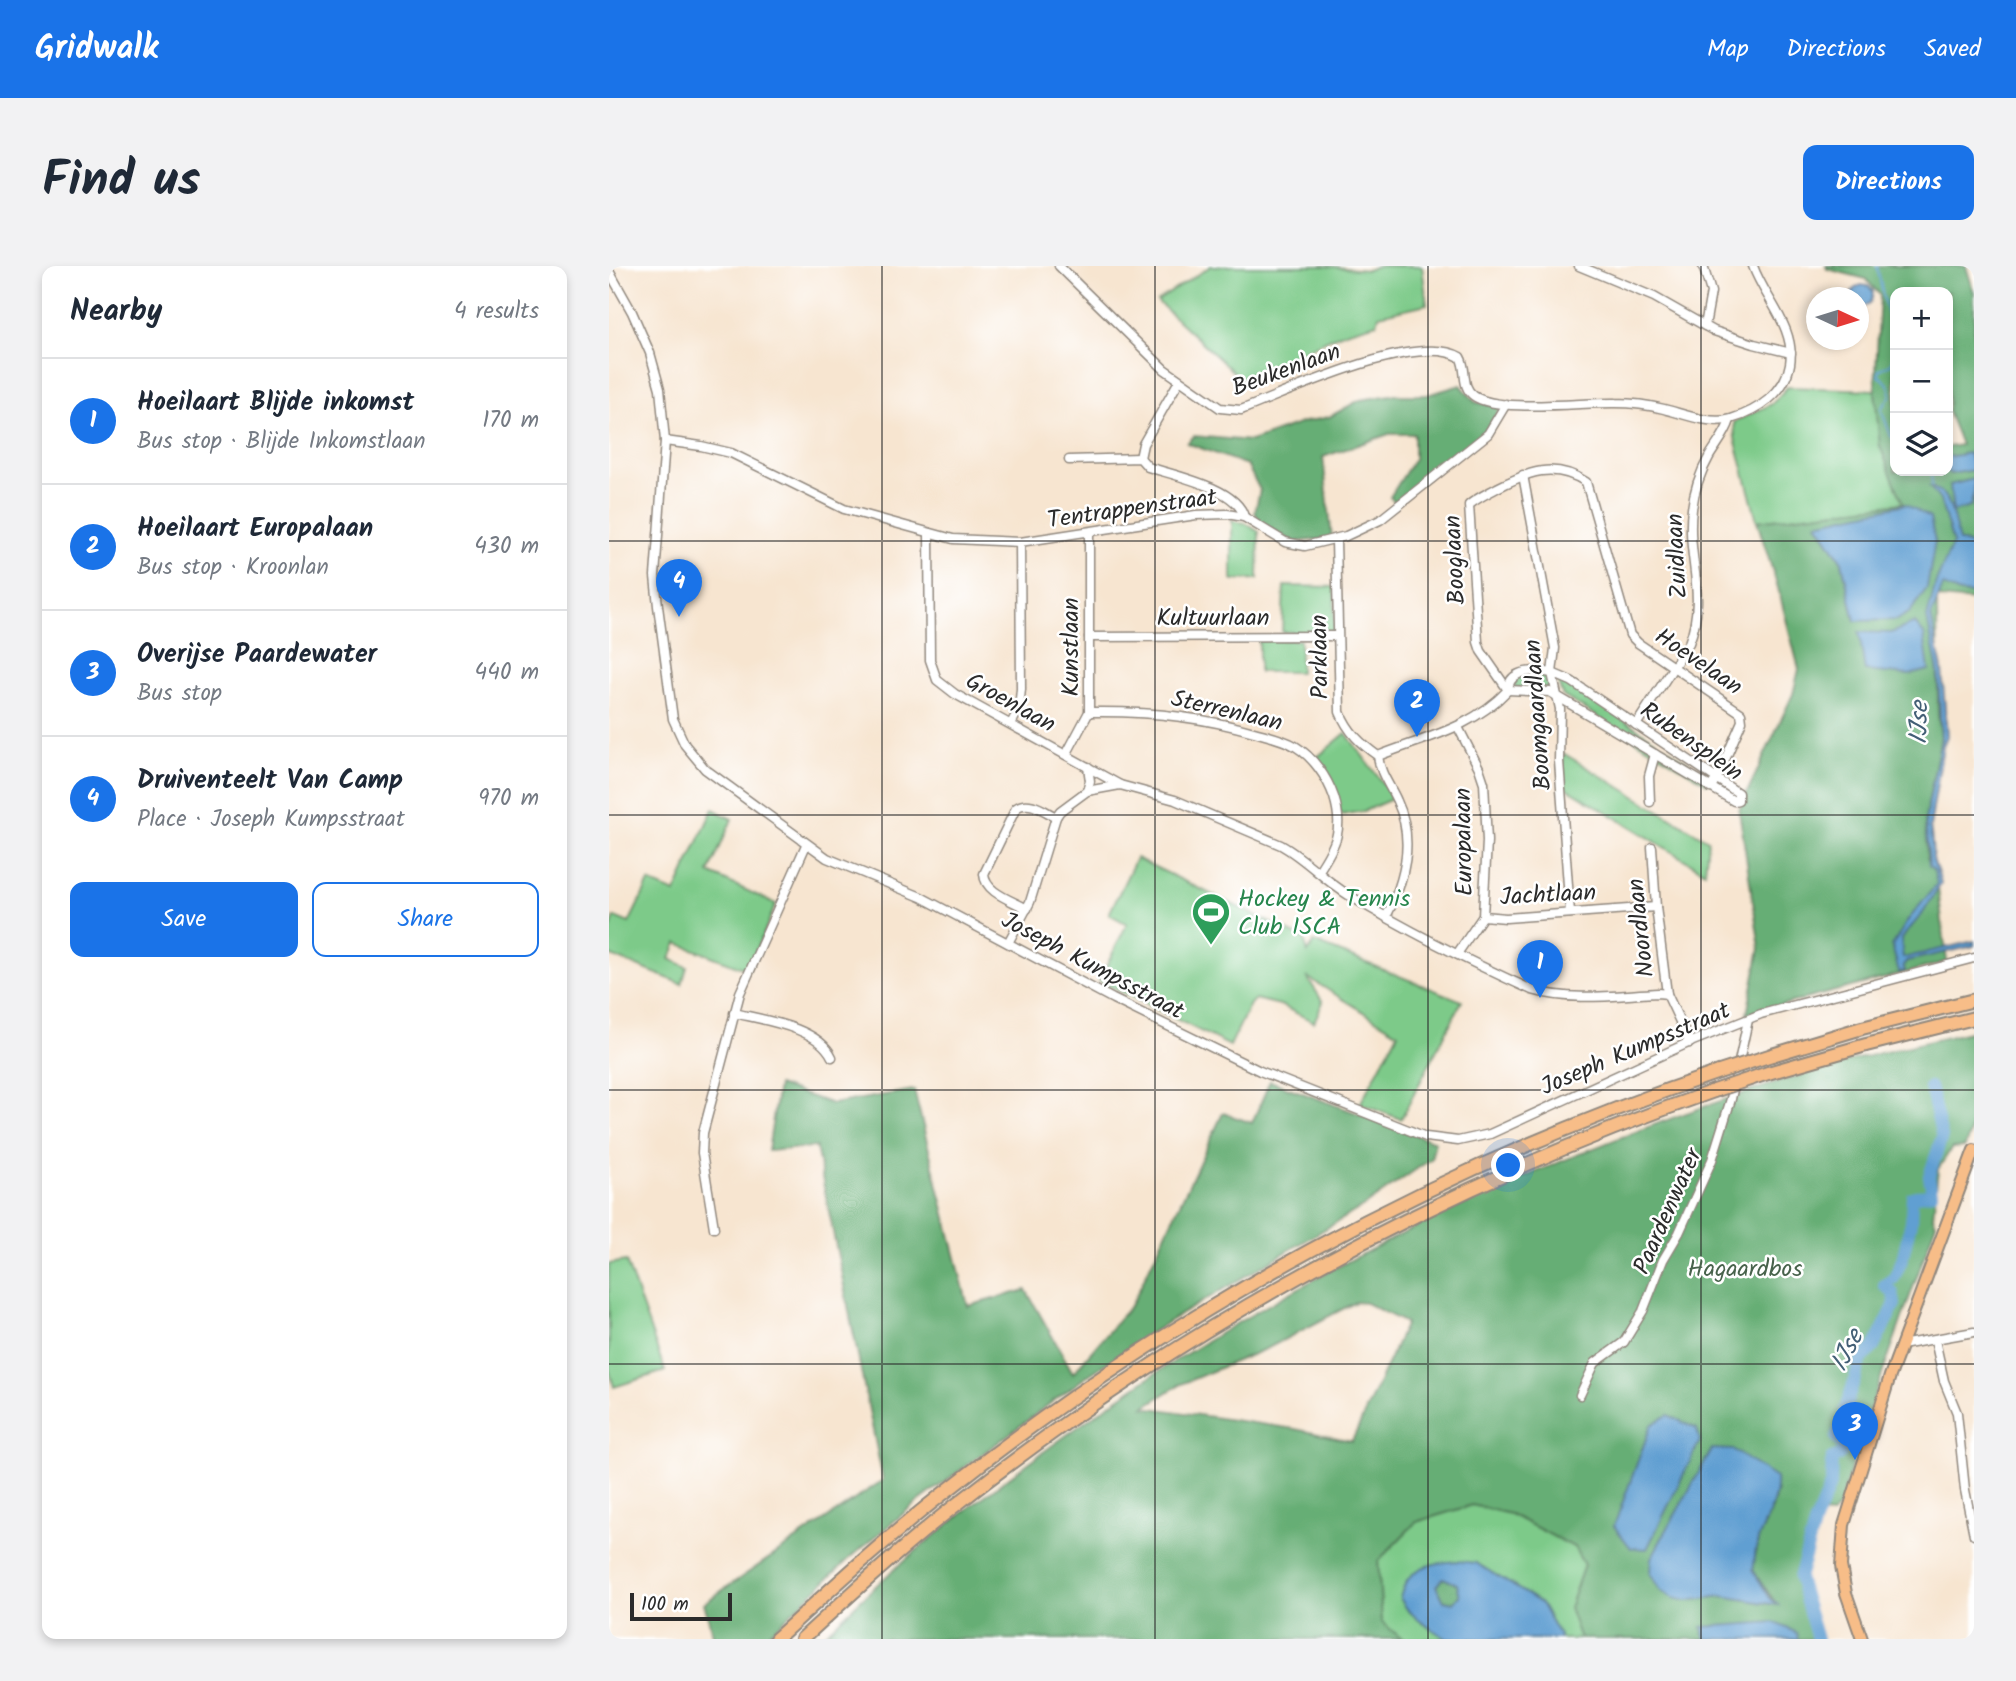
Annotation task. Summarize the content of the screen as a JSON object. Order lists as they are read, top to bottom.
{
  "streets": {
    "street": [
      "Beukenlaan",
      "Tentrappenstraat",
      "Zuidlaan",
      "Booglaan",
      "Kultuurlaan",
      "Kunstlaan",
      "Parklaan",
      "Hoevelaan",
      "Groenlaan",
      "Sterrenlaan",
      "Boomgaardlaan",
      "Rubensplein",
      "Europalaan",
      "Jachtlaan",
      "Noordlaan",
      "Joseph Kumpsstraat",
      "Paardenwater"
    ]
  },
  "crossings": [
    ["Beukenlaan", "Tentrappenstraat"],
    ["Tentrappenstraat", "Kunstlaan"],
    ["Tentrappenstraat", "Parklaan"],
    ["Tentrappenstraat", "Groenlaan"],
    ["Tentrappenstraat", "Joseph Kumpsstraat"],
    ["Zuidlaan", "Hoevelaan"],
    ["Zuidlaan", "Rubensplein"],
    ["Booglaan", "Hoevelaan"],
    ["Booglaan", "Boomgaardlaan"],
    ["Booglaan", "Rubensplein"],
    ["Kultuurlaan", "Kunstlaan"],
    ["Kultuurlaan", "Parklaan"],
    ["Kunstlaan", "Groenlaan"],
    ["Kunstlaan", "Sterrenlaan"],
    ["Hoevelaan", "Rubensplein"],
    ["Boomgaardlaan", "Rubensplein"],
    ["Boomgaardlaan", "Jachtlaan"],
    ["Europalaan", "Jachtlaan"],
    ["Jachtlaan", "Noordlaan"],
    ["Noordlaan", "Joseph Kumpsstraat"],
    ["Joseph Kumpsstraat", "Paardenwater"]
  ],
  "water": ["IJse"],
  "parks": ["Hagaardbos"],
  "places": {
    "sports": ["Hockey & Tennis Club ISCA"]
  },
  "scale_bar": "100 m",
  "north": "right",
  "page": {
    "header": "Gridwalk",
    "nav": ["Map", "Directions", "Saved"],
    "title": "Find us",
    "buttons": [
      "Directions",
      ["Save", "Share"]
    ],
    "heading": ["Nearby", "4 results"],
    "map_buttons": ["+", "−"],
    "list": [
      {
        "mark": "1",
        "name": "Hoeilaart Blijde inkomst",
        "note": "Bus stop · Blijde Inkomstlaan",
        "value": "170 m"
      },
      {
        "mark": "2",
        "name": "Hoeilaart Europalaan",
        "note": "Bus stop · Kroonlan",
        "value": "430 m"
      },
      {
        "mark": "3",
        "name": "Overijse Paardewater",
        "note": "Bus stop",
        "value": "440 m"
      },
      {
        "mark": "4",
        "name": "Druiventeelt Van Camp",
        "note": "Place · Joseph Kumpsstraat",
        "value": "970 m"
      }
    ],
    "pins": [
      "4",
      "2",
      "1",
      "3"
    ],
    "scale": "100 m"
  }
}
